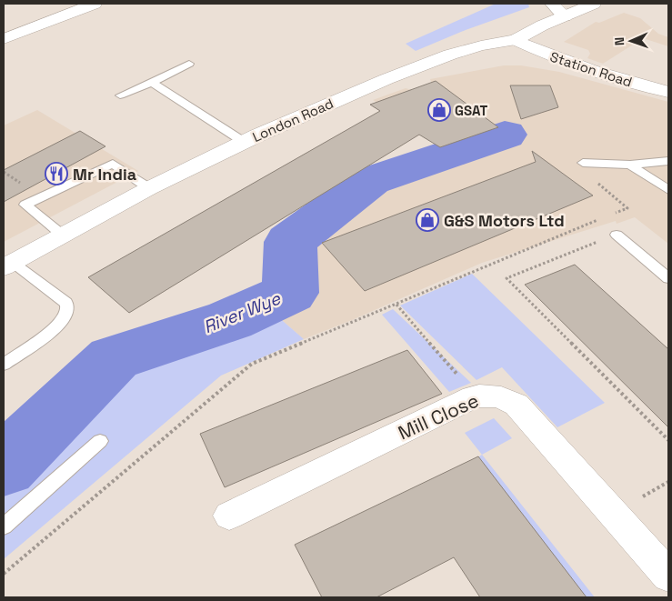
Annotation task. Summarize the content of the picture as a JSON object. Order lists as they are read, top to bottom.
{
  "streets": {
    "main road": ["Station Road", "London Road", "Mill Close"]
  },
  "crossings": [
    ["Station Road", "London Road"]
  ],
  "water": ["River Wye"],
  "places": {
    "shop": ["GSAT", "G&S Motors Ltd"],
    "restaurant": ["Mr India"]
  },
  "north": "left"
}
